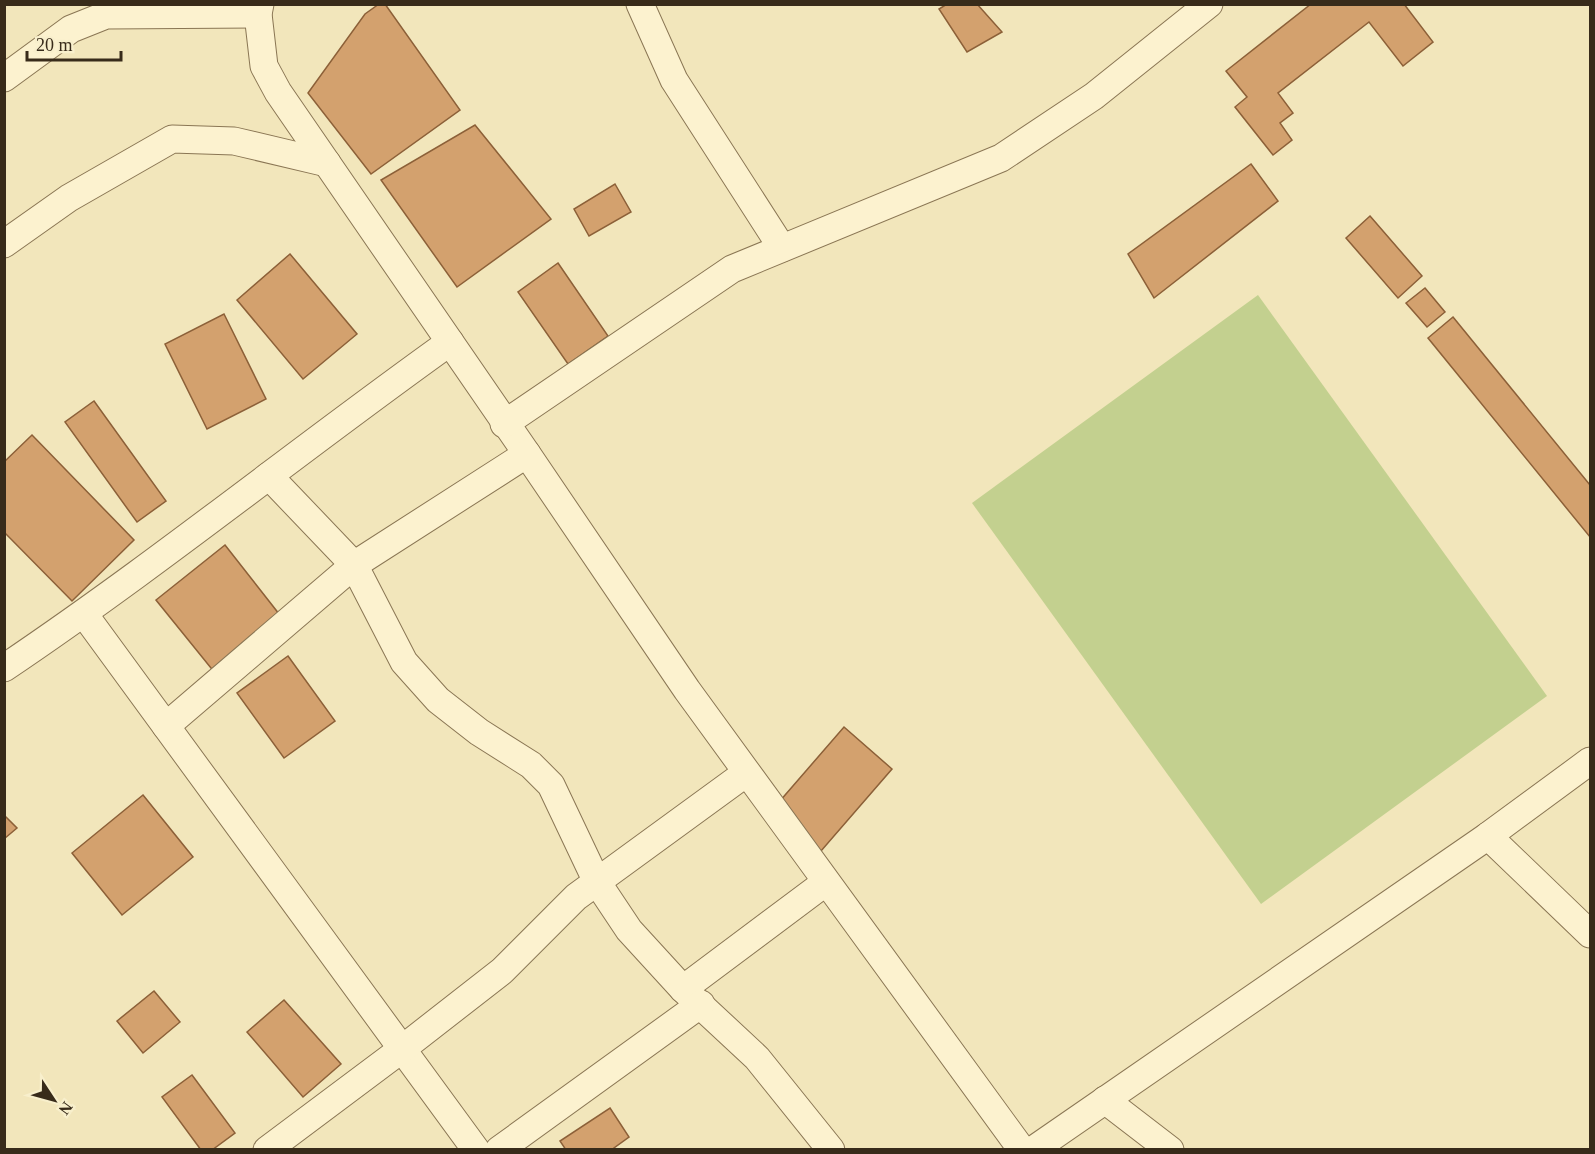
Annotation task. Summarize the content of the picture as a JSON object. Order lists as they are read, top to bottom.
{
  "scale_bar": "20 m",
  "north": "bottom right"
}
